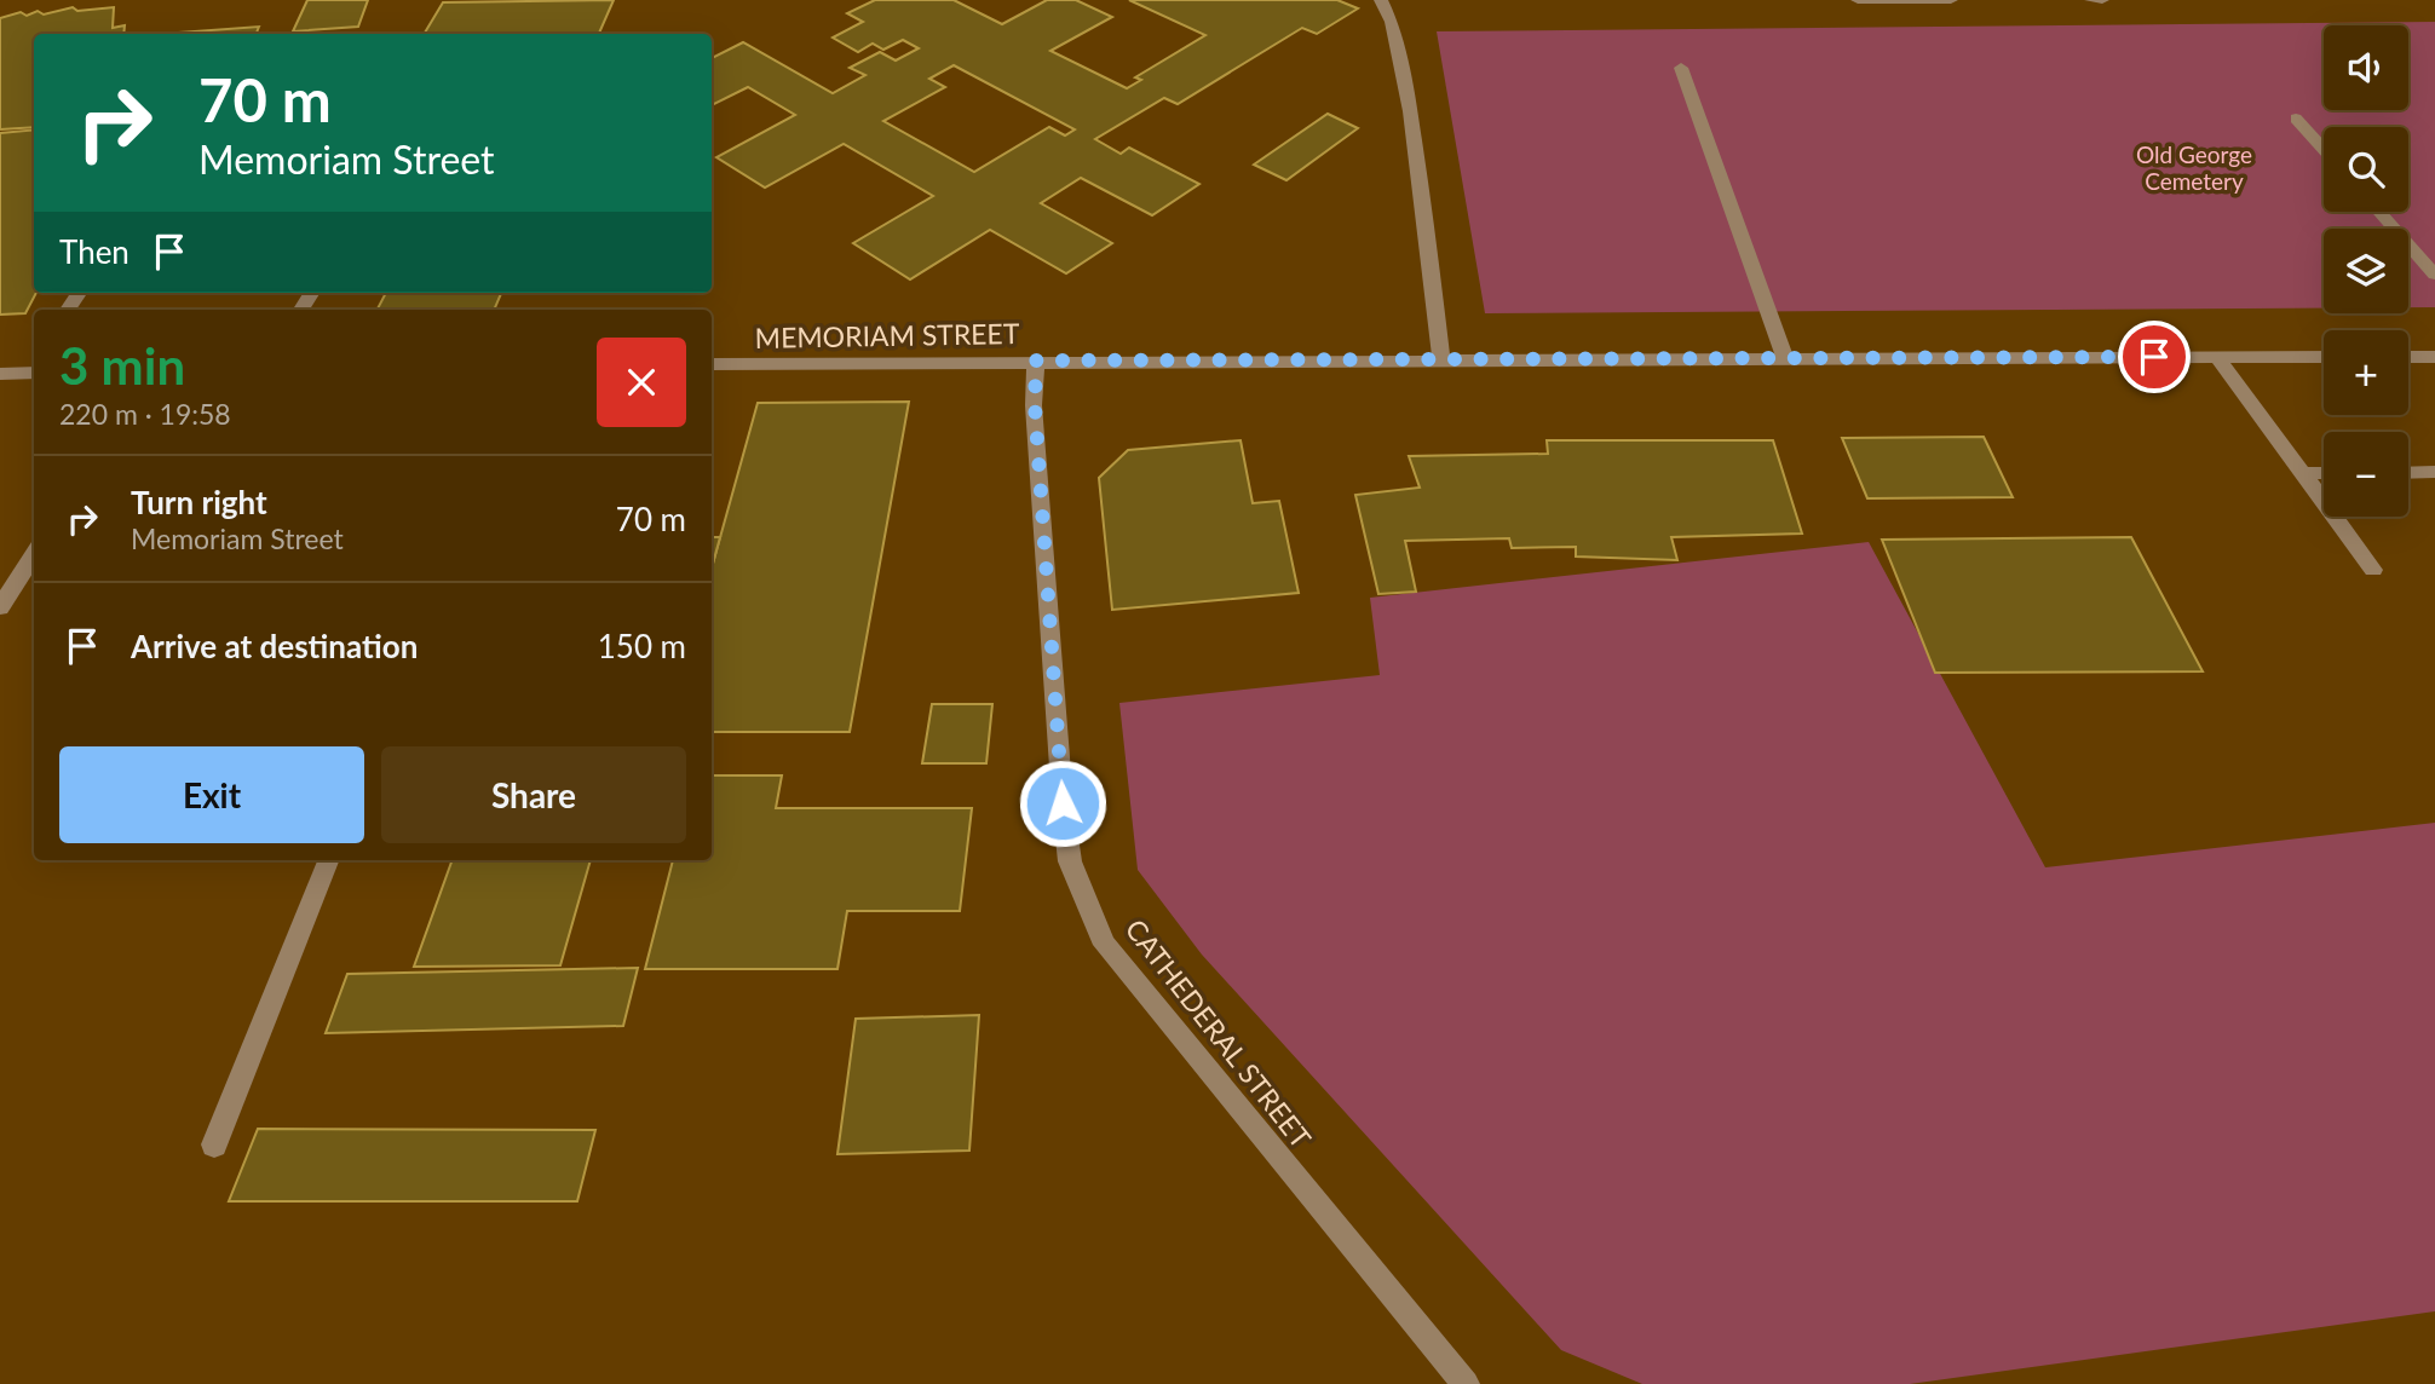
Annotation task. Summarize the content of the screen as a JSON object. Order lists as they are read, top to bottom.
{
  "streets": {
    "street": ["MEMORIAM STREET", "CATHEDERAL STREET"]
  },
  "crossings": [
    ["MEMORIAM STREET", "CATHEDERAL STREET"]
  ],
  "parks": ["Old George Cemetery"],
  "page": {
    "map_buttons": ["+", "−"],
    "turn": ["70 m", "Memoriam Street"],
    "then": "Then",
    "heading": ["3 min", "220 m · 19:58"],
    "list": [
      {
        "name": "Turn right",
        "note": "Memoriam Street",
        "value": "70 m"
      },
      {
        "name": "Arrive at destination",
        "value": "150 m"
      }
    ],
    "buttons": ["Exit", "Share"]
  }
}
